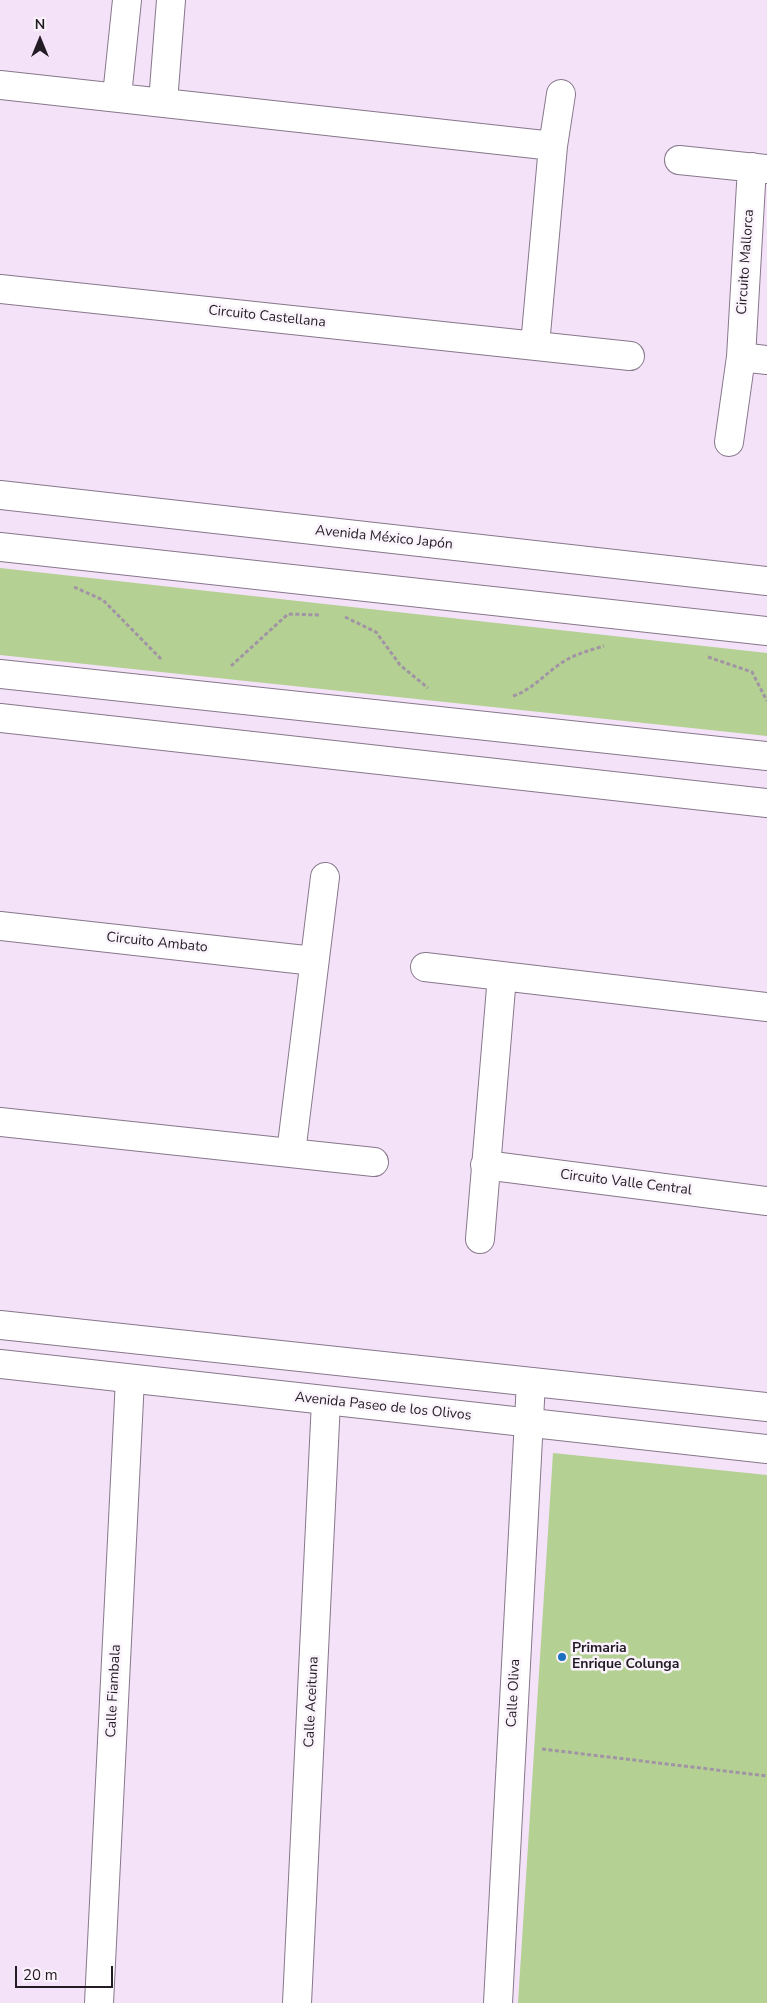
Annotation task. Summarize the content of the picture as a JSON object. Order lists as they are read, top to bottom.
{
  "streets": {
    "street": [
      "Circuito Mallorca",
      "Circuito Castellana",
      "Avenida México Japón",
      "Circuito Ambato",
      "Circuito Valle Central",
      "Avenida Paseo de los Olivos",
      "Calle Fiambala",
      "Calle Oliva",
      "Calle Aceituna"
    ]
  },
  "crossings": [
    ["Avenida Paseo de los Olivos", "Calle Fiambala"],
    ["Avenida Paseo de los Olivos", "Calle Oliva"],
    ["Avenida Paseo de los Olivos", "Calle Aceituna"]
  ],
  "places": ["Primaria Enrique Colunga"],
  "scale_bar": "20 m",
  "north": "top"
}
